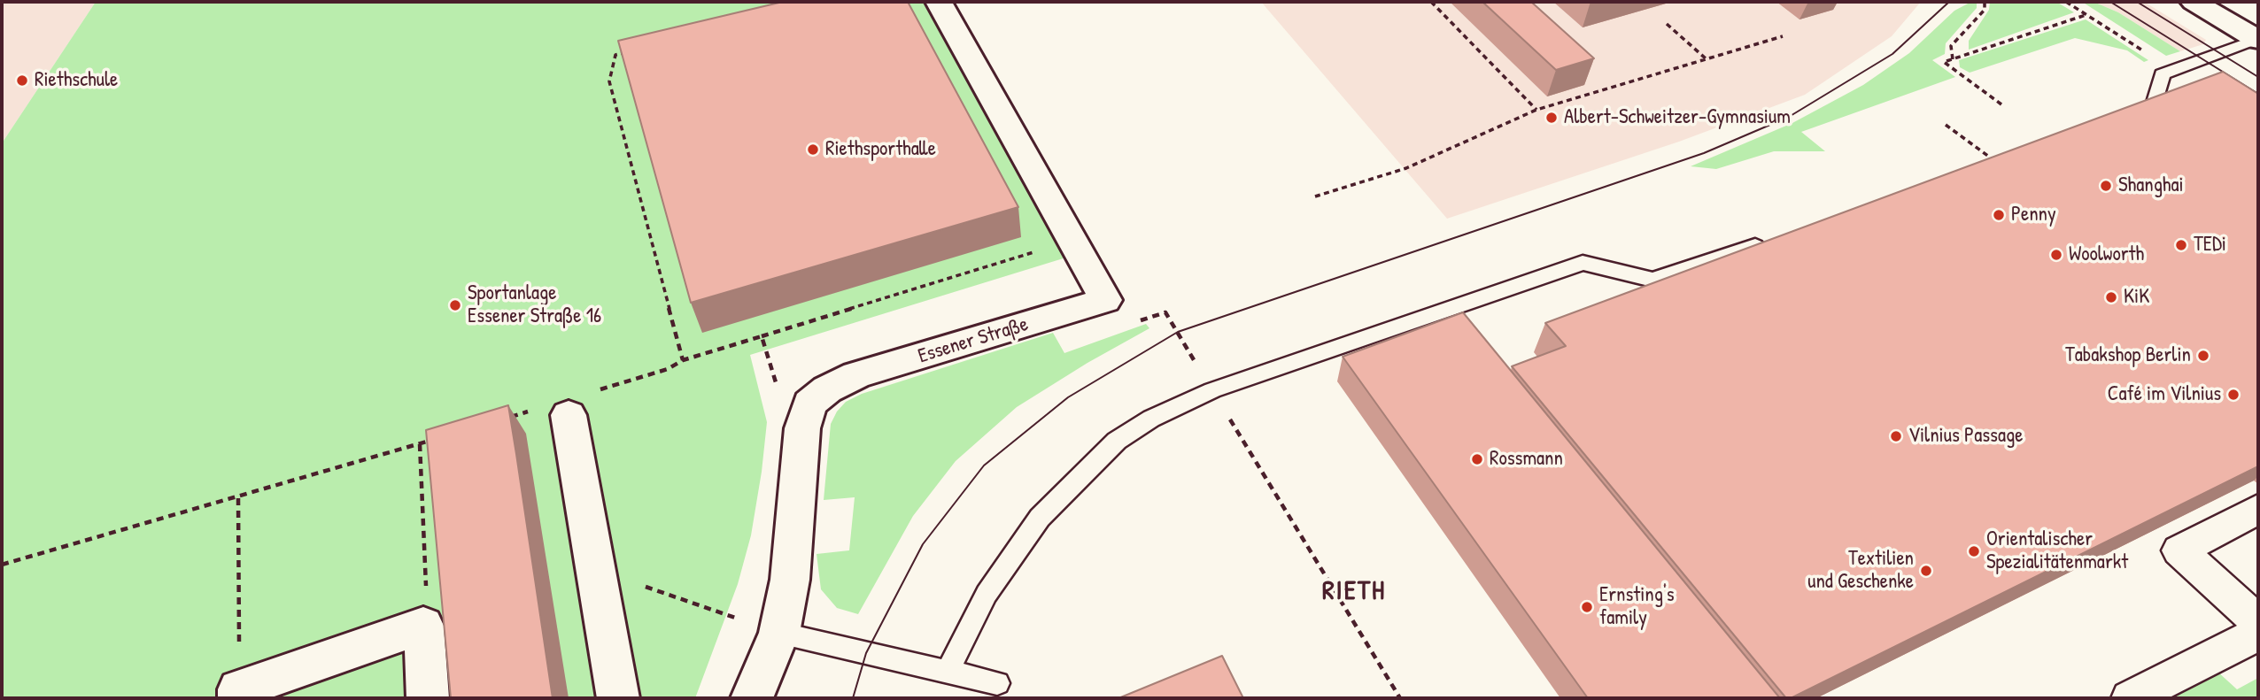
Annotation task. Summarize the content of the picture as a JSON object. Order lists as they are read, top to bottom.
{
  "streets": {
    "street": ["Essener Straße"]
  },
  "districts": ["RIETH"],
  "places": [
    "Riethschule",
    "Albert-Schweitzer-Gymnasium",
    "Riethsporthalle",
    "Shanghai",
    "Penny",
    "TEDi",
    "Woolworth",
    "KiK",
    "Sportanlage Essener Straße 16",
    "Tabakshop Berlin",
    "Café im Vilnius",
    "Vilnius Passage",
    "Rossmann",
    "Orientalischer Spezialitätenmarkt",
    "Textilien und Geschenke",
    "Ernsting's family"
  ]
}
